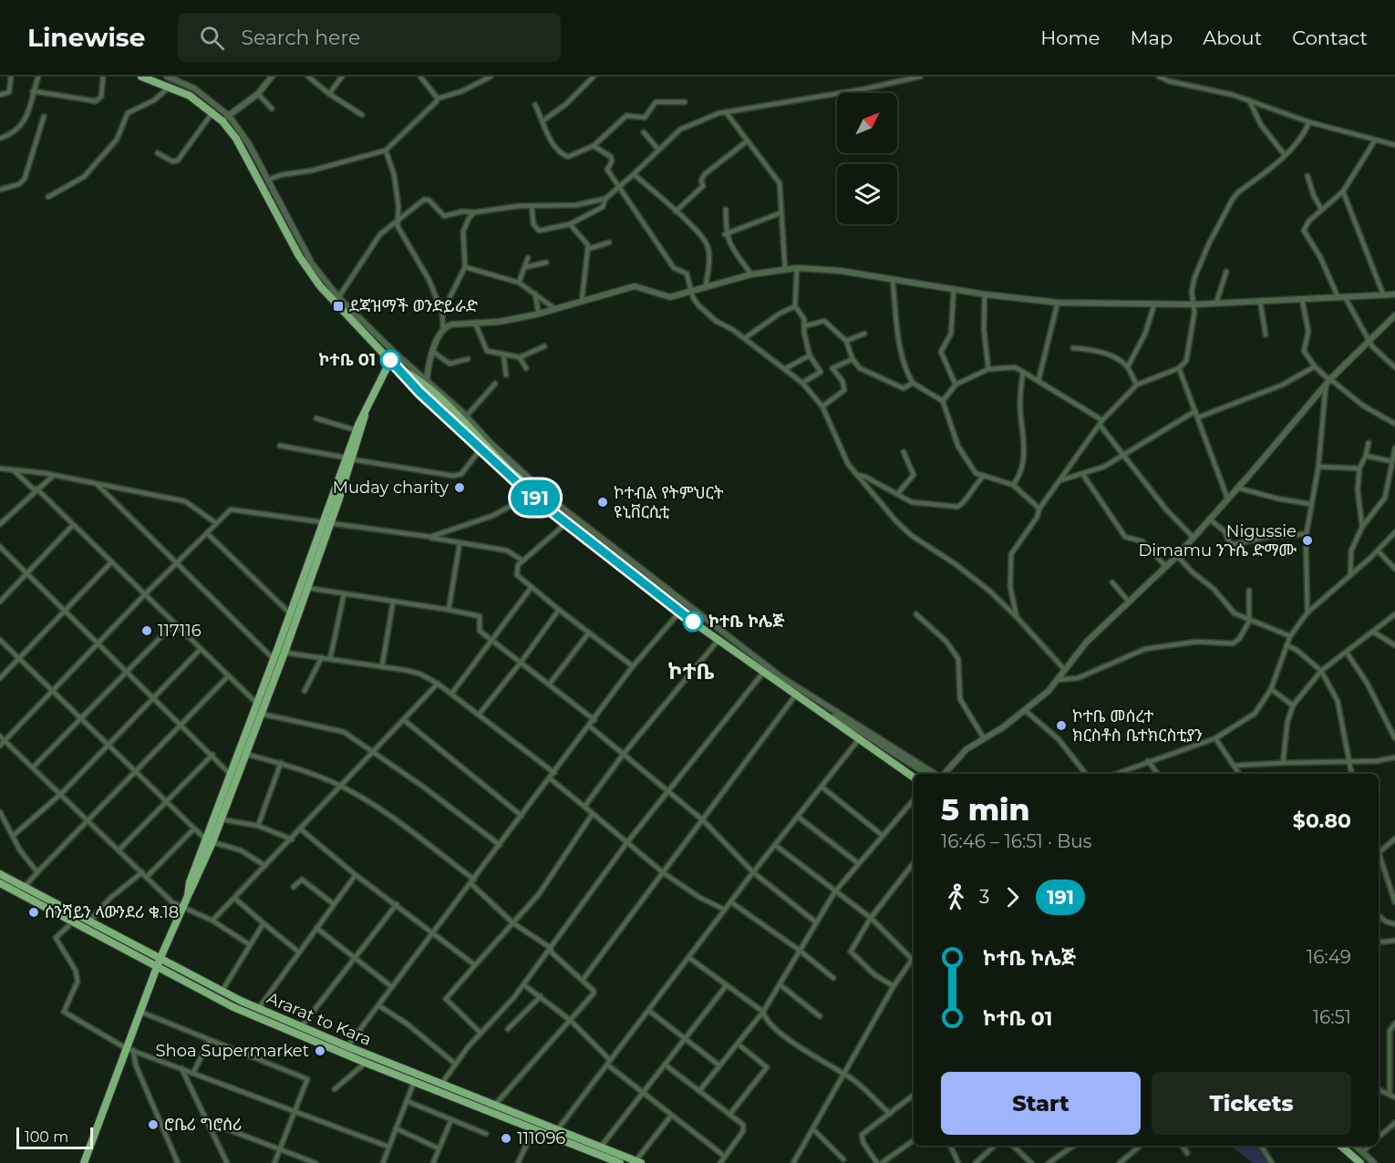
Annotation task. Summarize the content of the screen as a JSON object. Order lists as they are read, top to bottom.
{
  "streets": {
    "main road": ["Ararat to Kara"]
  },
  "districts": ["ኮተቤ"],
  "places": {
    "transit": ["ደጃዝማች ወንድይራድ"],
    "other": [
      "ኮተቤ 01",
      "Muday charity",
      "ኮተብል የትምህርት ዩኒቨርሲቲ",
      "Nigussie Dimamu ንጉሴ ድማሙ",
      "ኮተቤ ኮሌጅ",
      "117116",
      "ኮተቤ መሰረተ ክርስቶስ ቤተክርስቲያን",
      "ሰንሻይን ላውንደሪ ቁ.18",
      "Shoa Supermarket",
      "ሮቤሪ ግሮሰሪ",
      "111096"
    ]
  },
  "lines": ["bus line 191"],
  "scale_bar": "100 m",
  "north": "top right",
  "page": {
    "header": "Linewise",
    "search": "Search here",
    "nav": [
      "Home",
      "Map",
      "About",
      "Contact"
    ],
    "on_map": "191",
    "heading": ["5 min", "16:46 – 16:51 · Bus", "$0.80"],
    "legs": ["3", "191"],
    "list": [
      {
        "name": "ኮተቤ ኮሌጅ",
        "value": "16:49"
      },
      {
        "name": "ኮተቤ 01",
        "value": "16:51"
      }
    ],
    "buttons": ["Start", "Tickets"],
    "scale": "100 m"
  }
}
